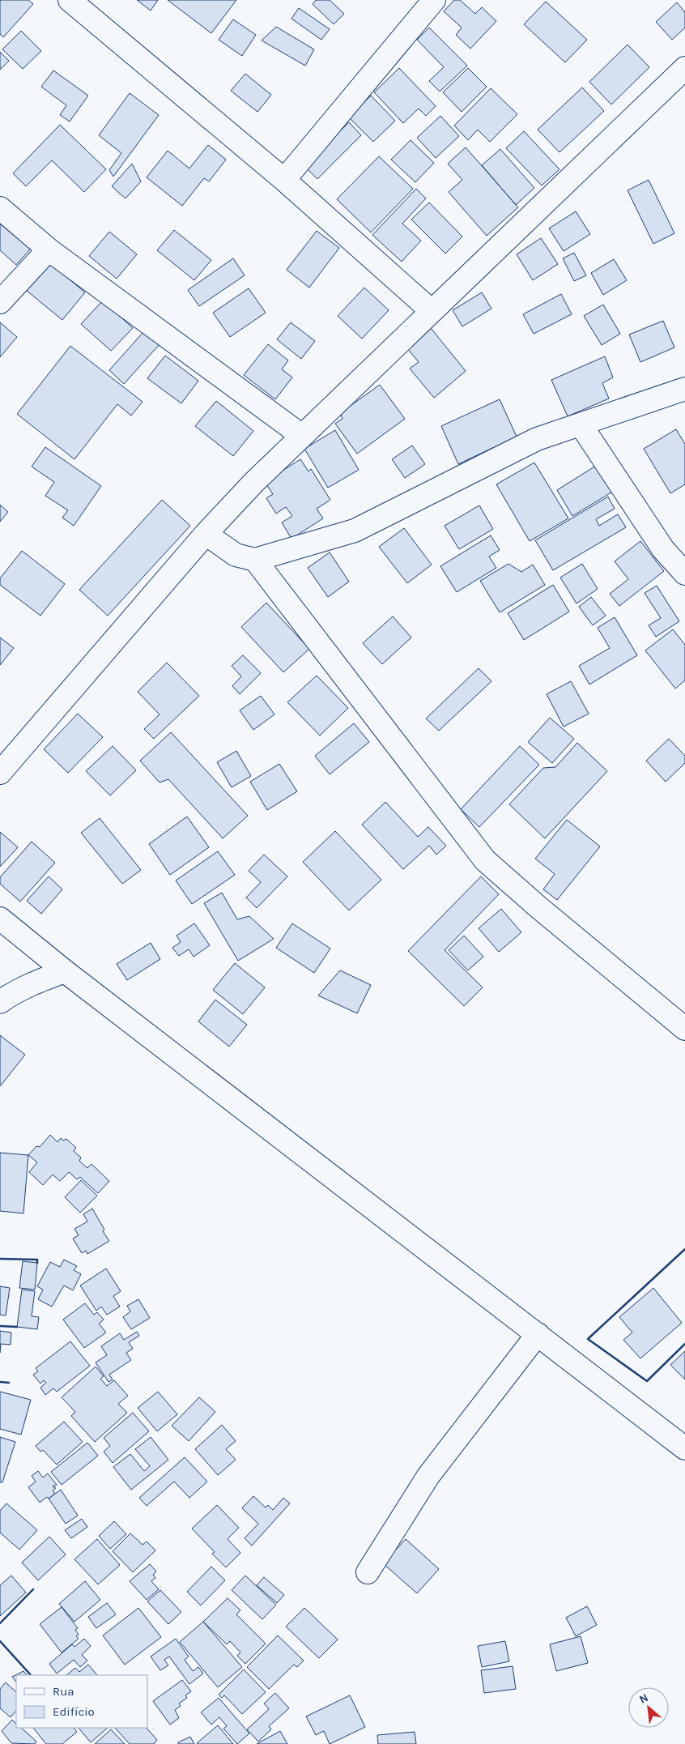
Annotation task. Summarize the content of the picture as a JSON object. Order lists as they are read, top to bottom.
{
  "legend": ["Rua", "Edifício"],
  "north": "top left"
}
